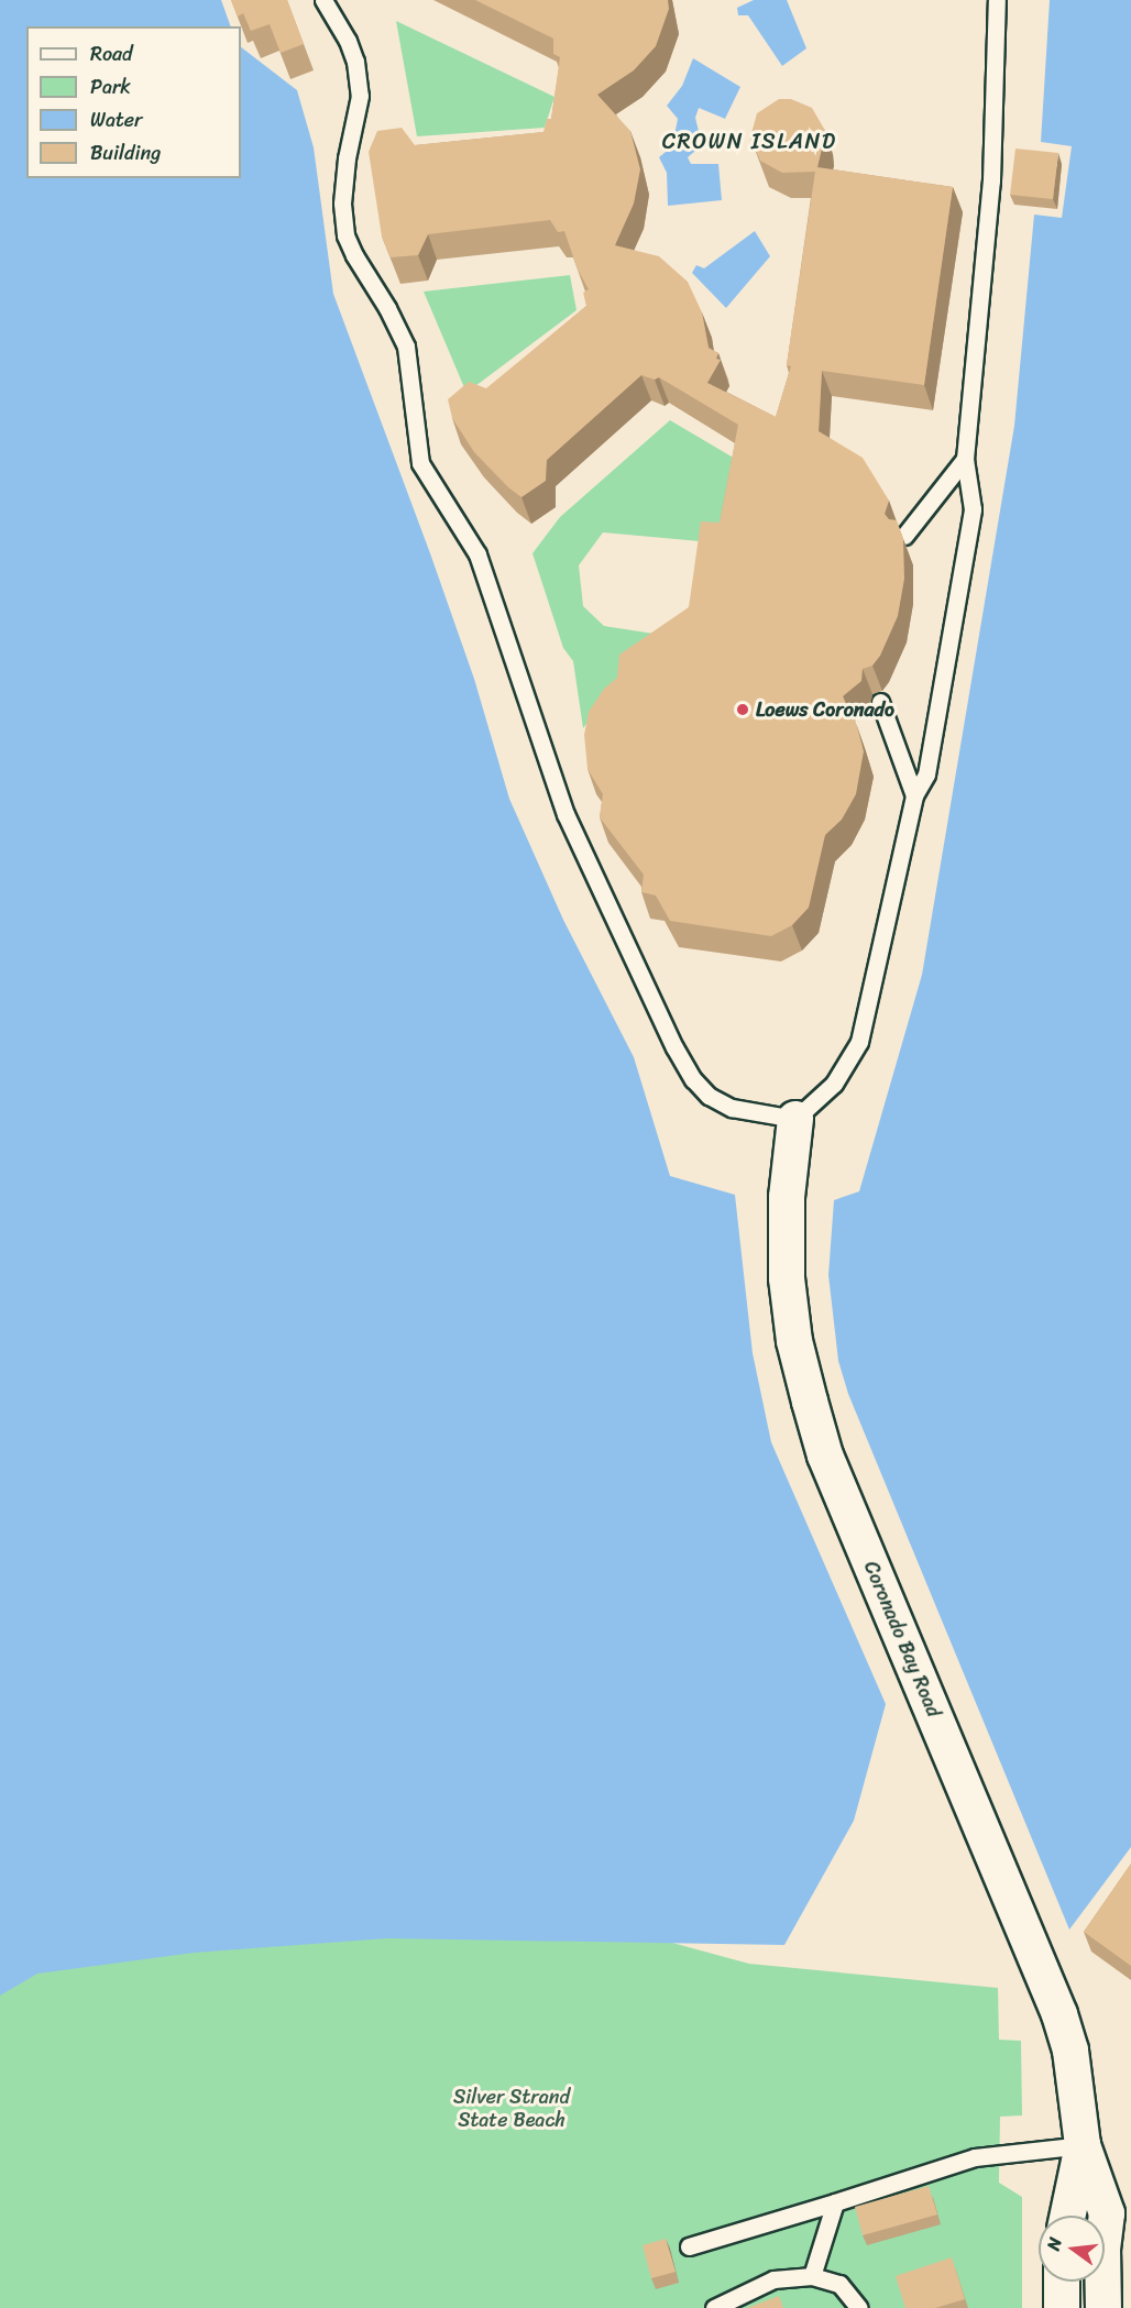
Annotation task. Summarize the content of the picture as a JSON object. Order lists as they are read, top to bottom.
{
  "streets": {
    "street": ["Coronado Bay Road"]
  },
  "districts": ["CROWN ISLAND"],
  "parks": ["Silver Strand State Beach"],
  "places": ["Loews Coronado"],
  "legend": [
    "Road",
    "Park",
    "Water",
    "Building"
  ],
  "north": "left"
}
